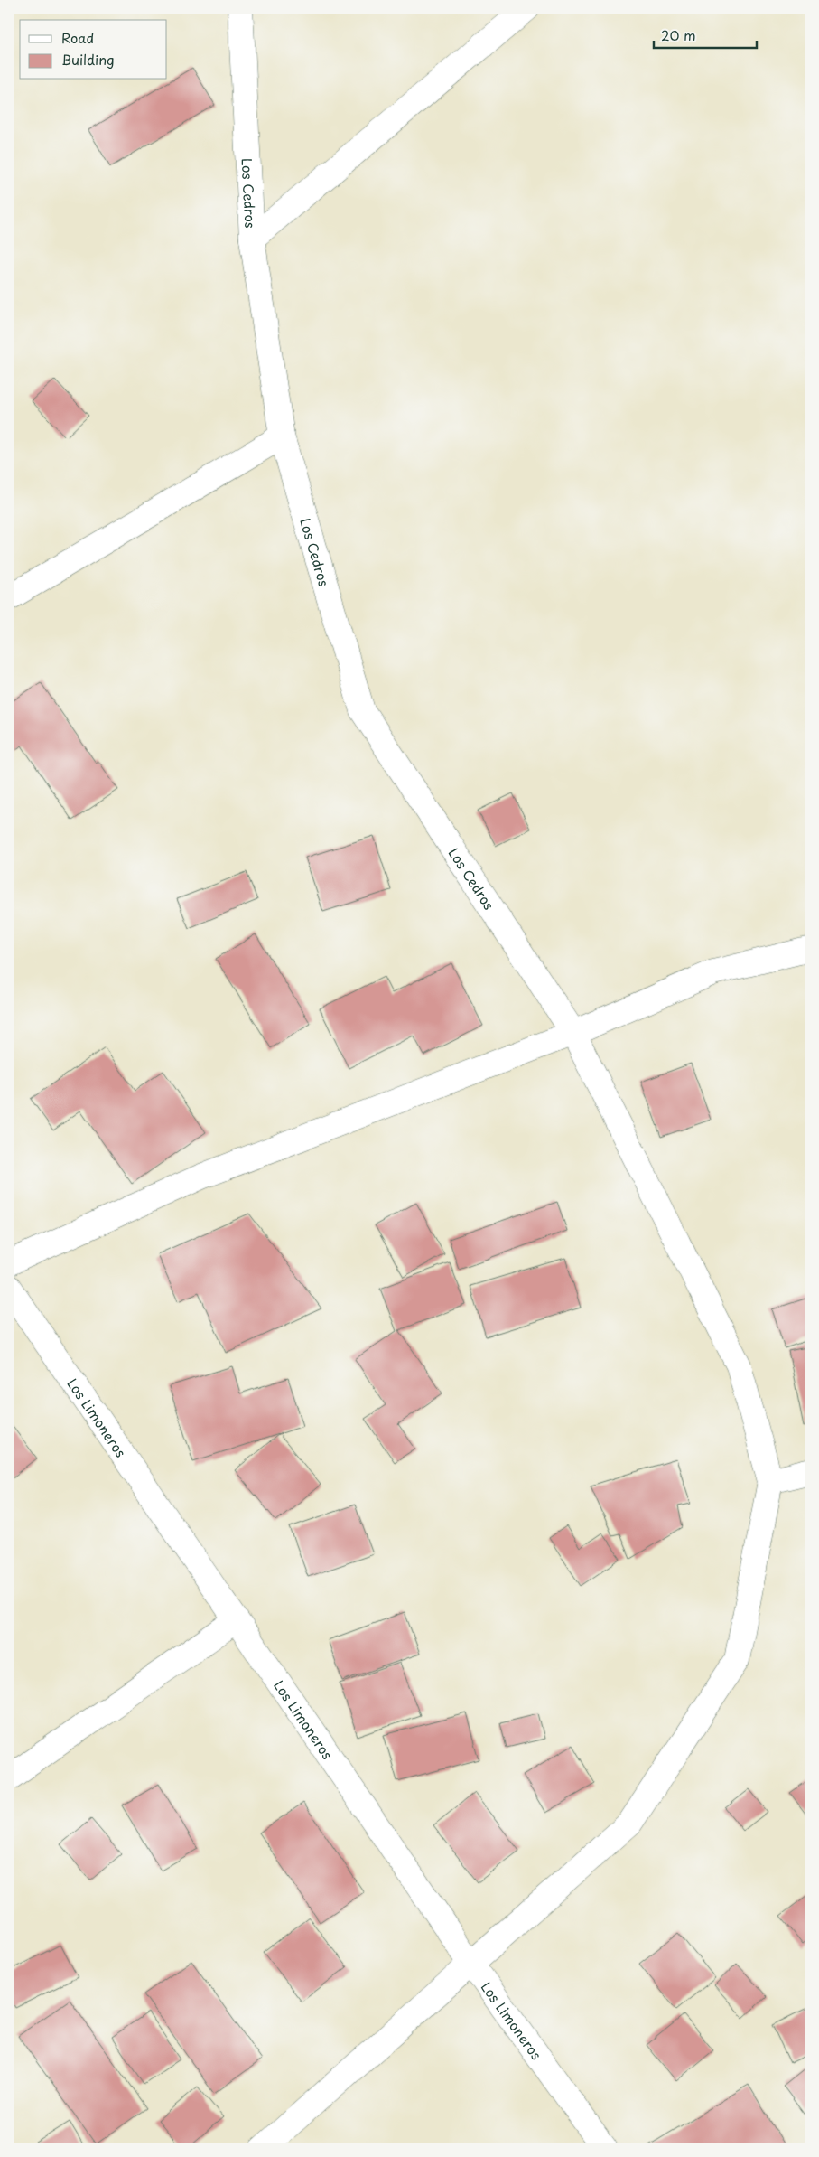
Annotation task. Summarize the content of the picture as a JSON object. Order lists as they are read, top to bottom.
{
  "streets": {
    "street": ["Los Cedros", "Los Limoneros"]
  },
  "legend": ["Road", "Building"],
  "scale_bar": "20 m"
}
